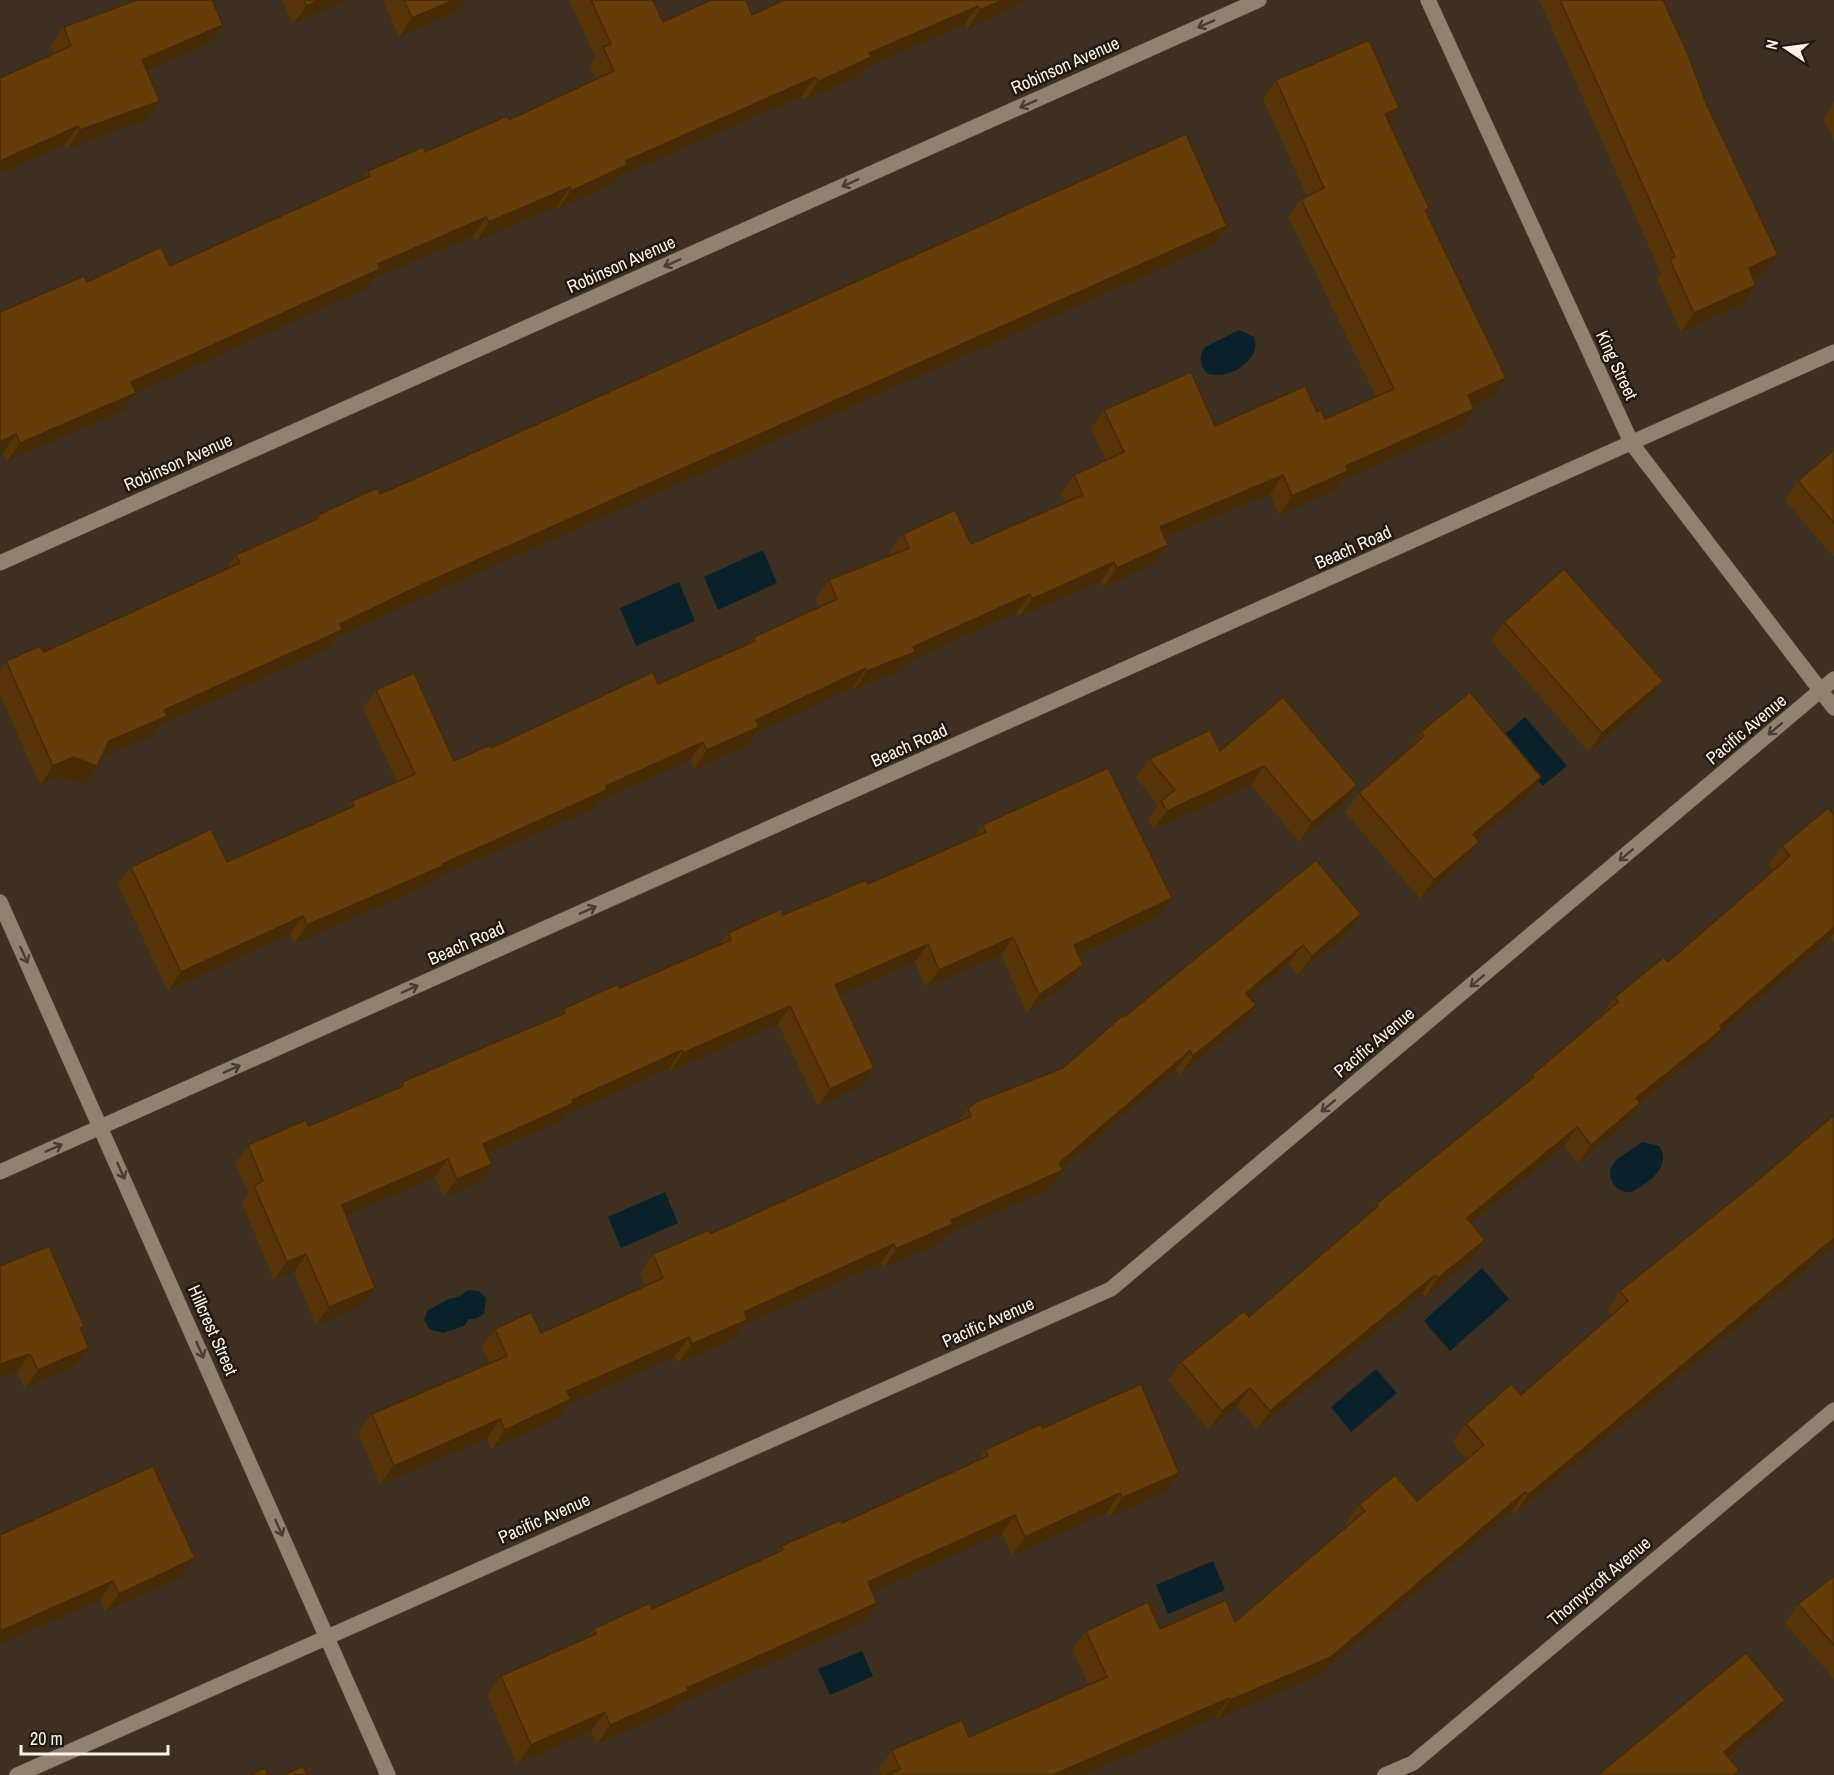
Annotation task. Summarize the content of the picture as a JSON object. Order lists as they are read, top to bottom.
{
  "streets": {
    "street": [
      "Robinson Avenue",
      "King Street",
      "Beach Road",
      "Pacific Avenue",
      "Hillcrest Street",
      "Thornycroft Avenue"
    ]
  },
  "crossings": [
    ["King Street", "Beach Road"],
    ["King Street", "Pacific Avenue"],
    ["Beach Road", "Hillcrest Street"],
    ["Pacific Avenue", "Hillcrest Street"]
  ],
  "one_way": [
    "Robinson Avenue",
    "Beach Road",
    "Pacific Avenue",
    "Hillcrest Street"
  ],
  "scale_bar": "20 m",
  "north": "left"
}
